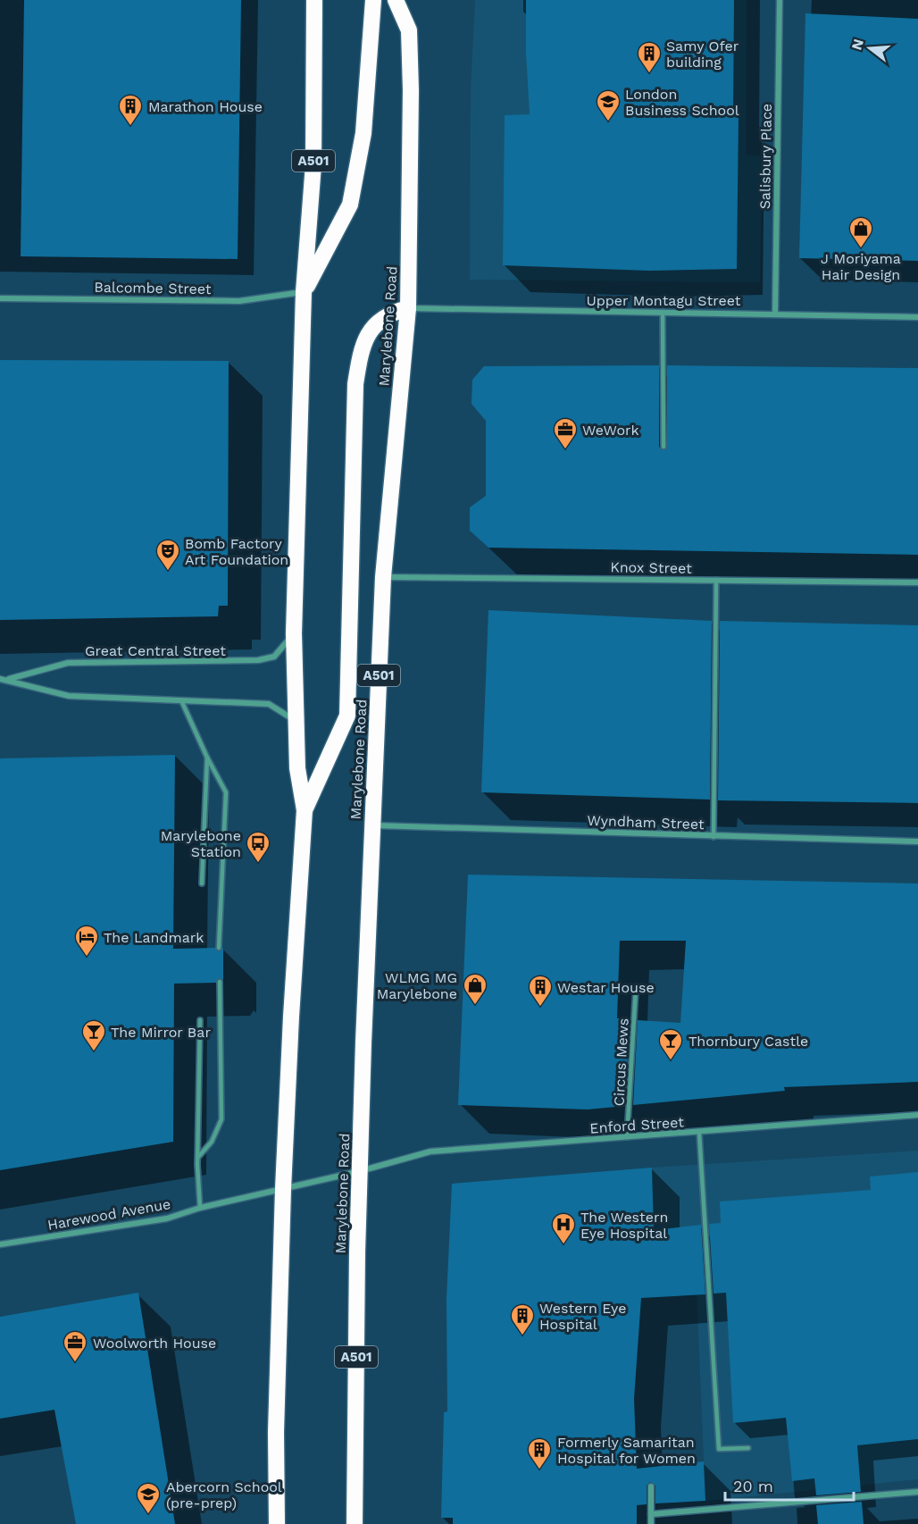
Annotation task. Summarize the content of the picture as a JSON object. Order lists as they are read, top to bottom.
{
  "streets": {
    "highway": ["A501", "Marylebone Road"],
    "street": [
      "Salisbury Place",
      "Balcombe Street",
      "Upper Montagu Street",
      "Knox Street",
      "Great Central Street",
      "Wyndham Street",
      "Enford Street",
      "Harewood Avenue"
    ],
    "lane": ["Circus Mews"]
  },
  "crossings": [
    ["Salisbury Place", "Upper Montagu Street"],
    ["A501", "Balcombe Street"],
    ["A501", "Great Central Street"],
    ["A501", "Enford Street"],
    ["A501", "Harewood Avenue"],
    ["Upper Montagu Street", "Marylebone Road"],
    ["Marylebone Road", "Knox Street"],
    ["Marylebone Road", "Wyndham Street"],
    ["Marylebone Road", "Enford Street"],
    ["Circus Mews", "Enford Street"],
    ["Enford Street", "Harewood Avenue"]
  ],
  "places": {
    "building": [
      "Samy Ofer building",
      "Marathon House",
      "Westar House",
      "Western Eye Hospital",
      "Formerly Samaritan Hospital for Women"
    ],
    "school or university": ["London Business School", "Abercorn School (pre-prep)"],
    "shop": ["J Moriyama Hair Design", "WLMG MG Marylebone"],
    "office": ["WeWork", "Woolworth House"],
    "theatre": ["Bomb Factory Art Foundation"],
    "bus stop": ["Marylebone Station"],
    "hotel": ["The Landmark"],
    "bar": ["The Mirror Bar", "Thornbury Castle"],
    "hospital": ["The Western Eye Hospital"]
  },
  "scale_bar": "20 m",
  "north": "left"
}
